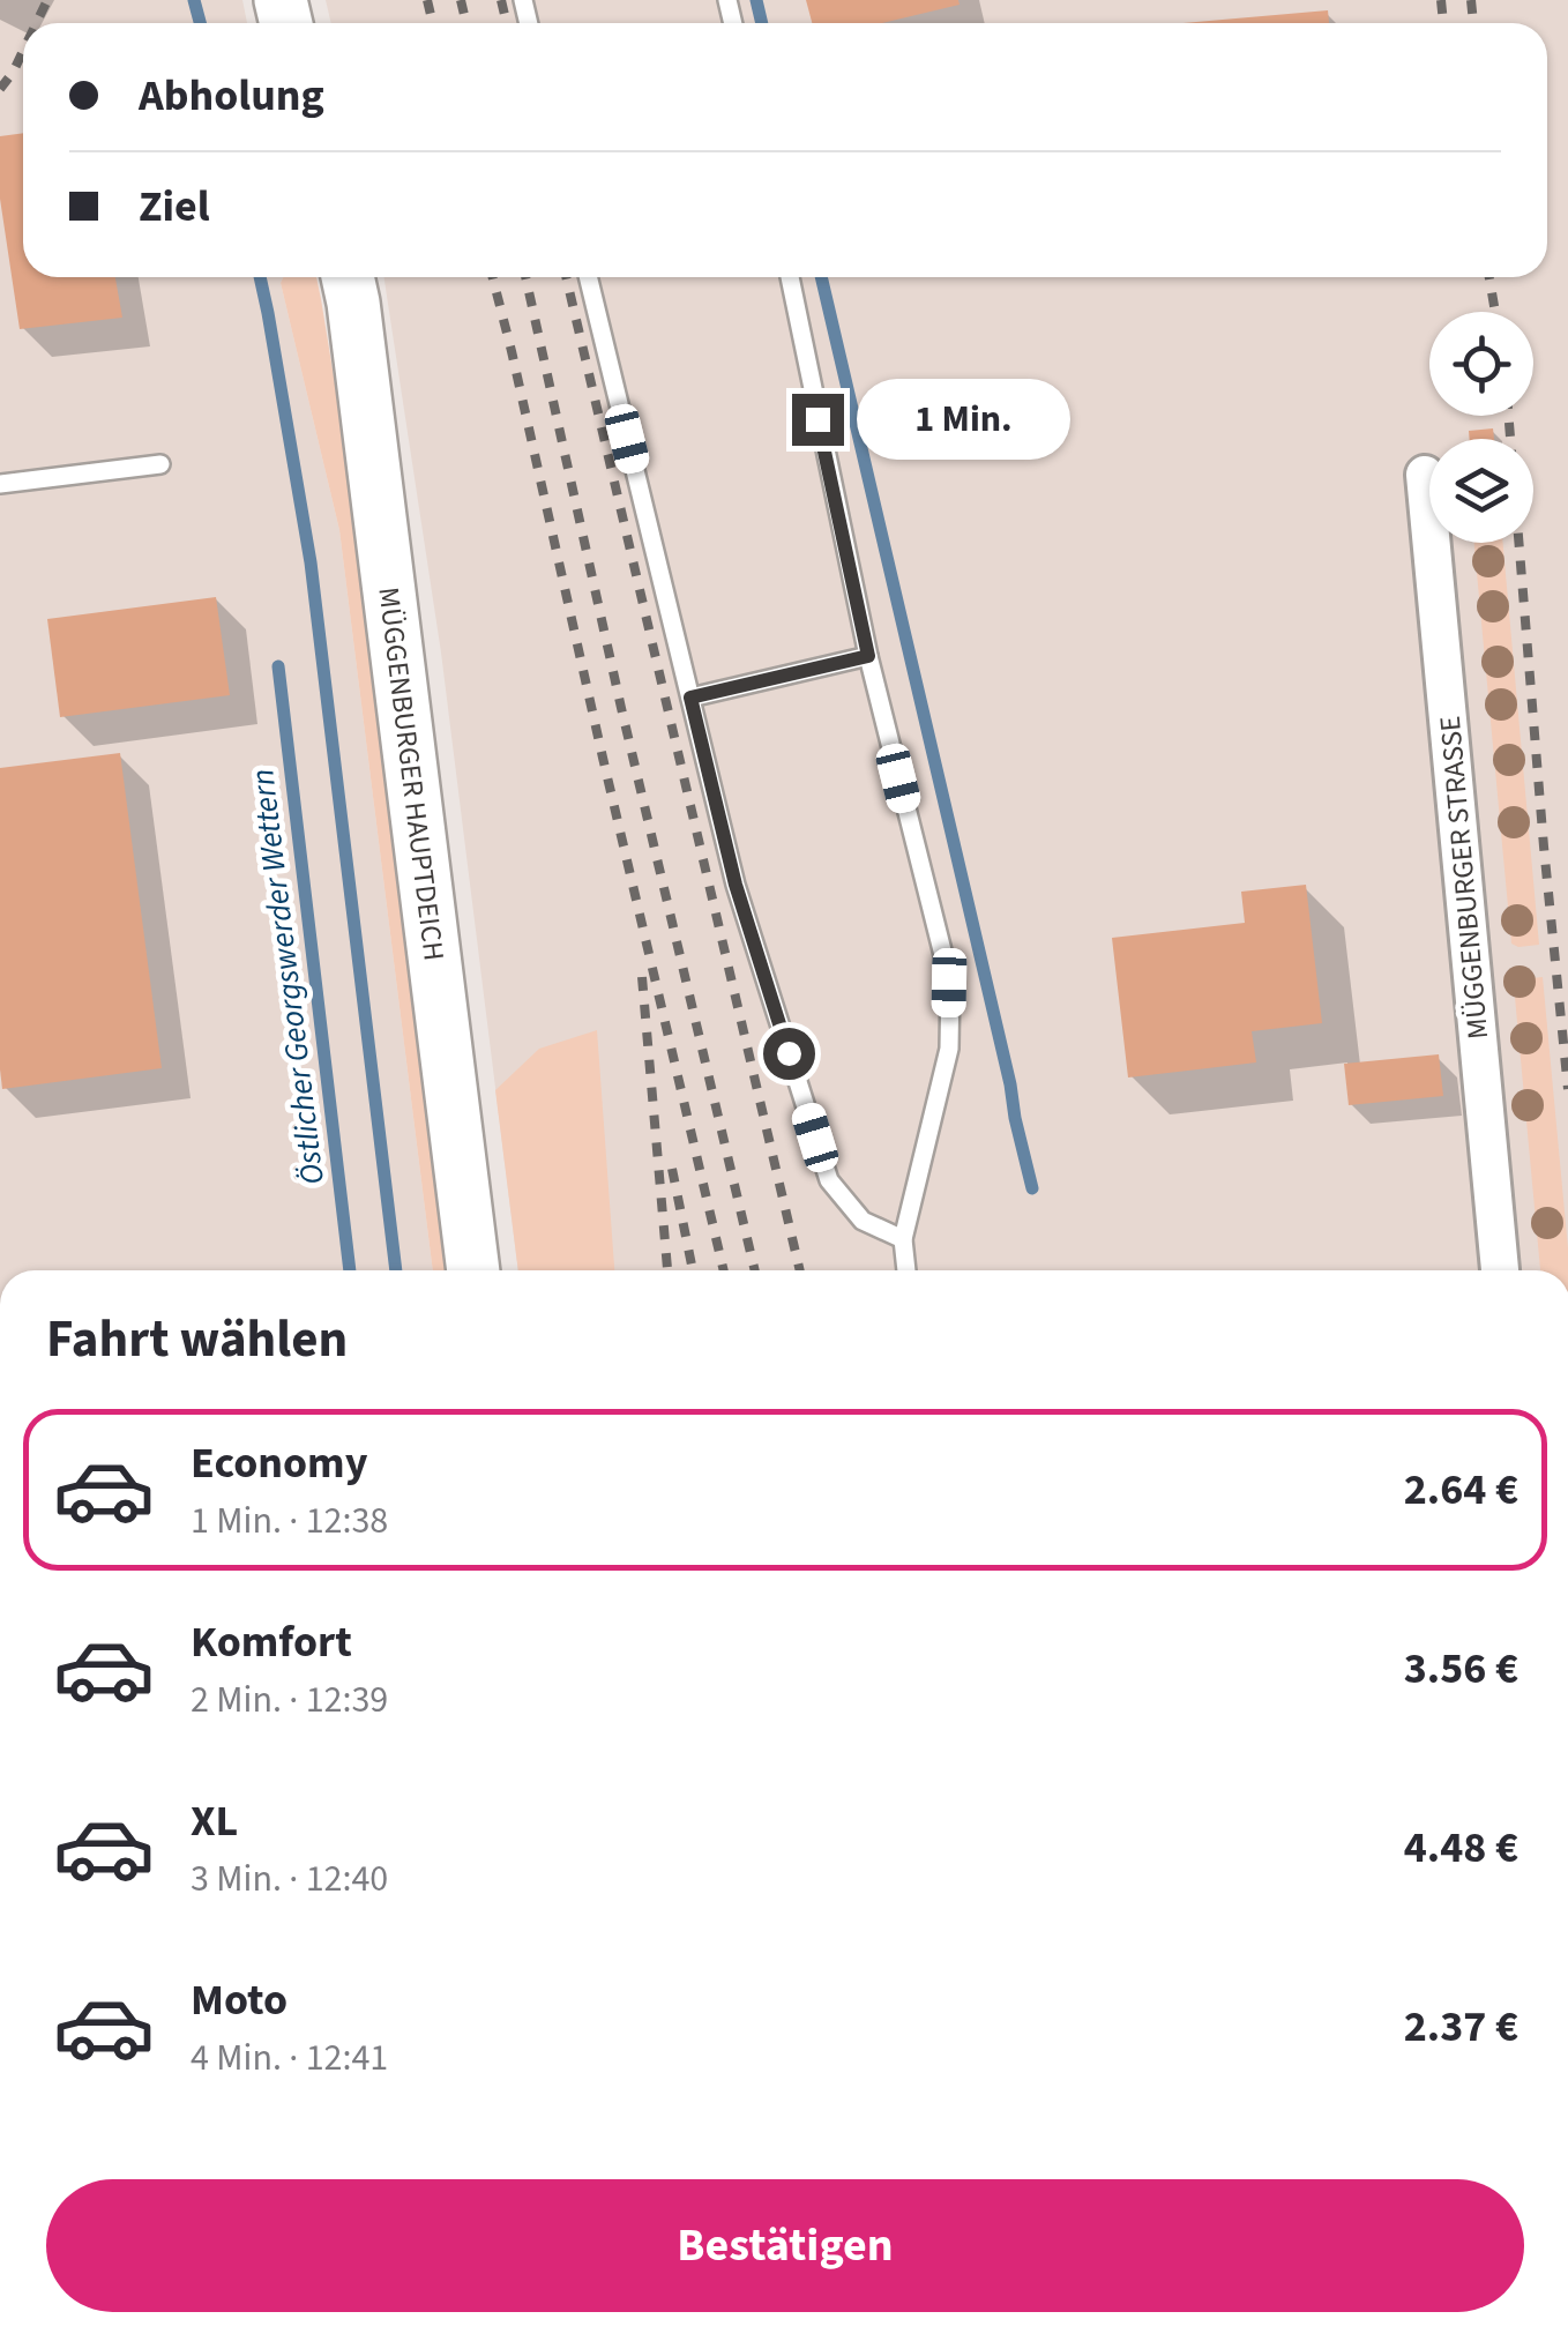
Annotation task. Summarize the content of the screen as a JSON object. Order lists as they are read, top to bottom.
{
  "streets": {
    "street": ["MÜGGENBURGER HAUPTDEICH", "MÜGGENBURGER STRASSE"]
  },
  "water": ["Östlicher Georgswerder Wettern"],
  "page": {
    "banner": ["Abholung", "Ziel"],
    "bubble": "1 Min.",
    "heading": "Fahrt wählen",
    "list": [
      {
        "name": "Economy",
        "note": "1 Min. · 12:38",
        "value": "2.64 €"
      },
      {
        "name": "Komfort",
        "note": "2 Min. · 12:39",
        "value": "3.56 €"
      },
      {
        "name": "XL",
        "note": "3 Min. · 12:40",
        "value": "4.48 €"
      },
      {
        "name": "Moto",
        "note": "4 Min. · 12:41",
        "value": "2.37 €"
      }
    ],
    "buttons": "Bestätigen"
  }
}
